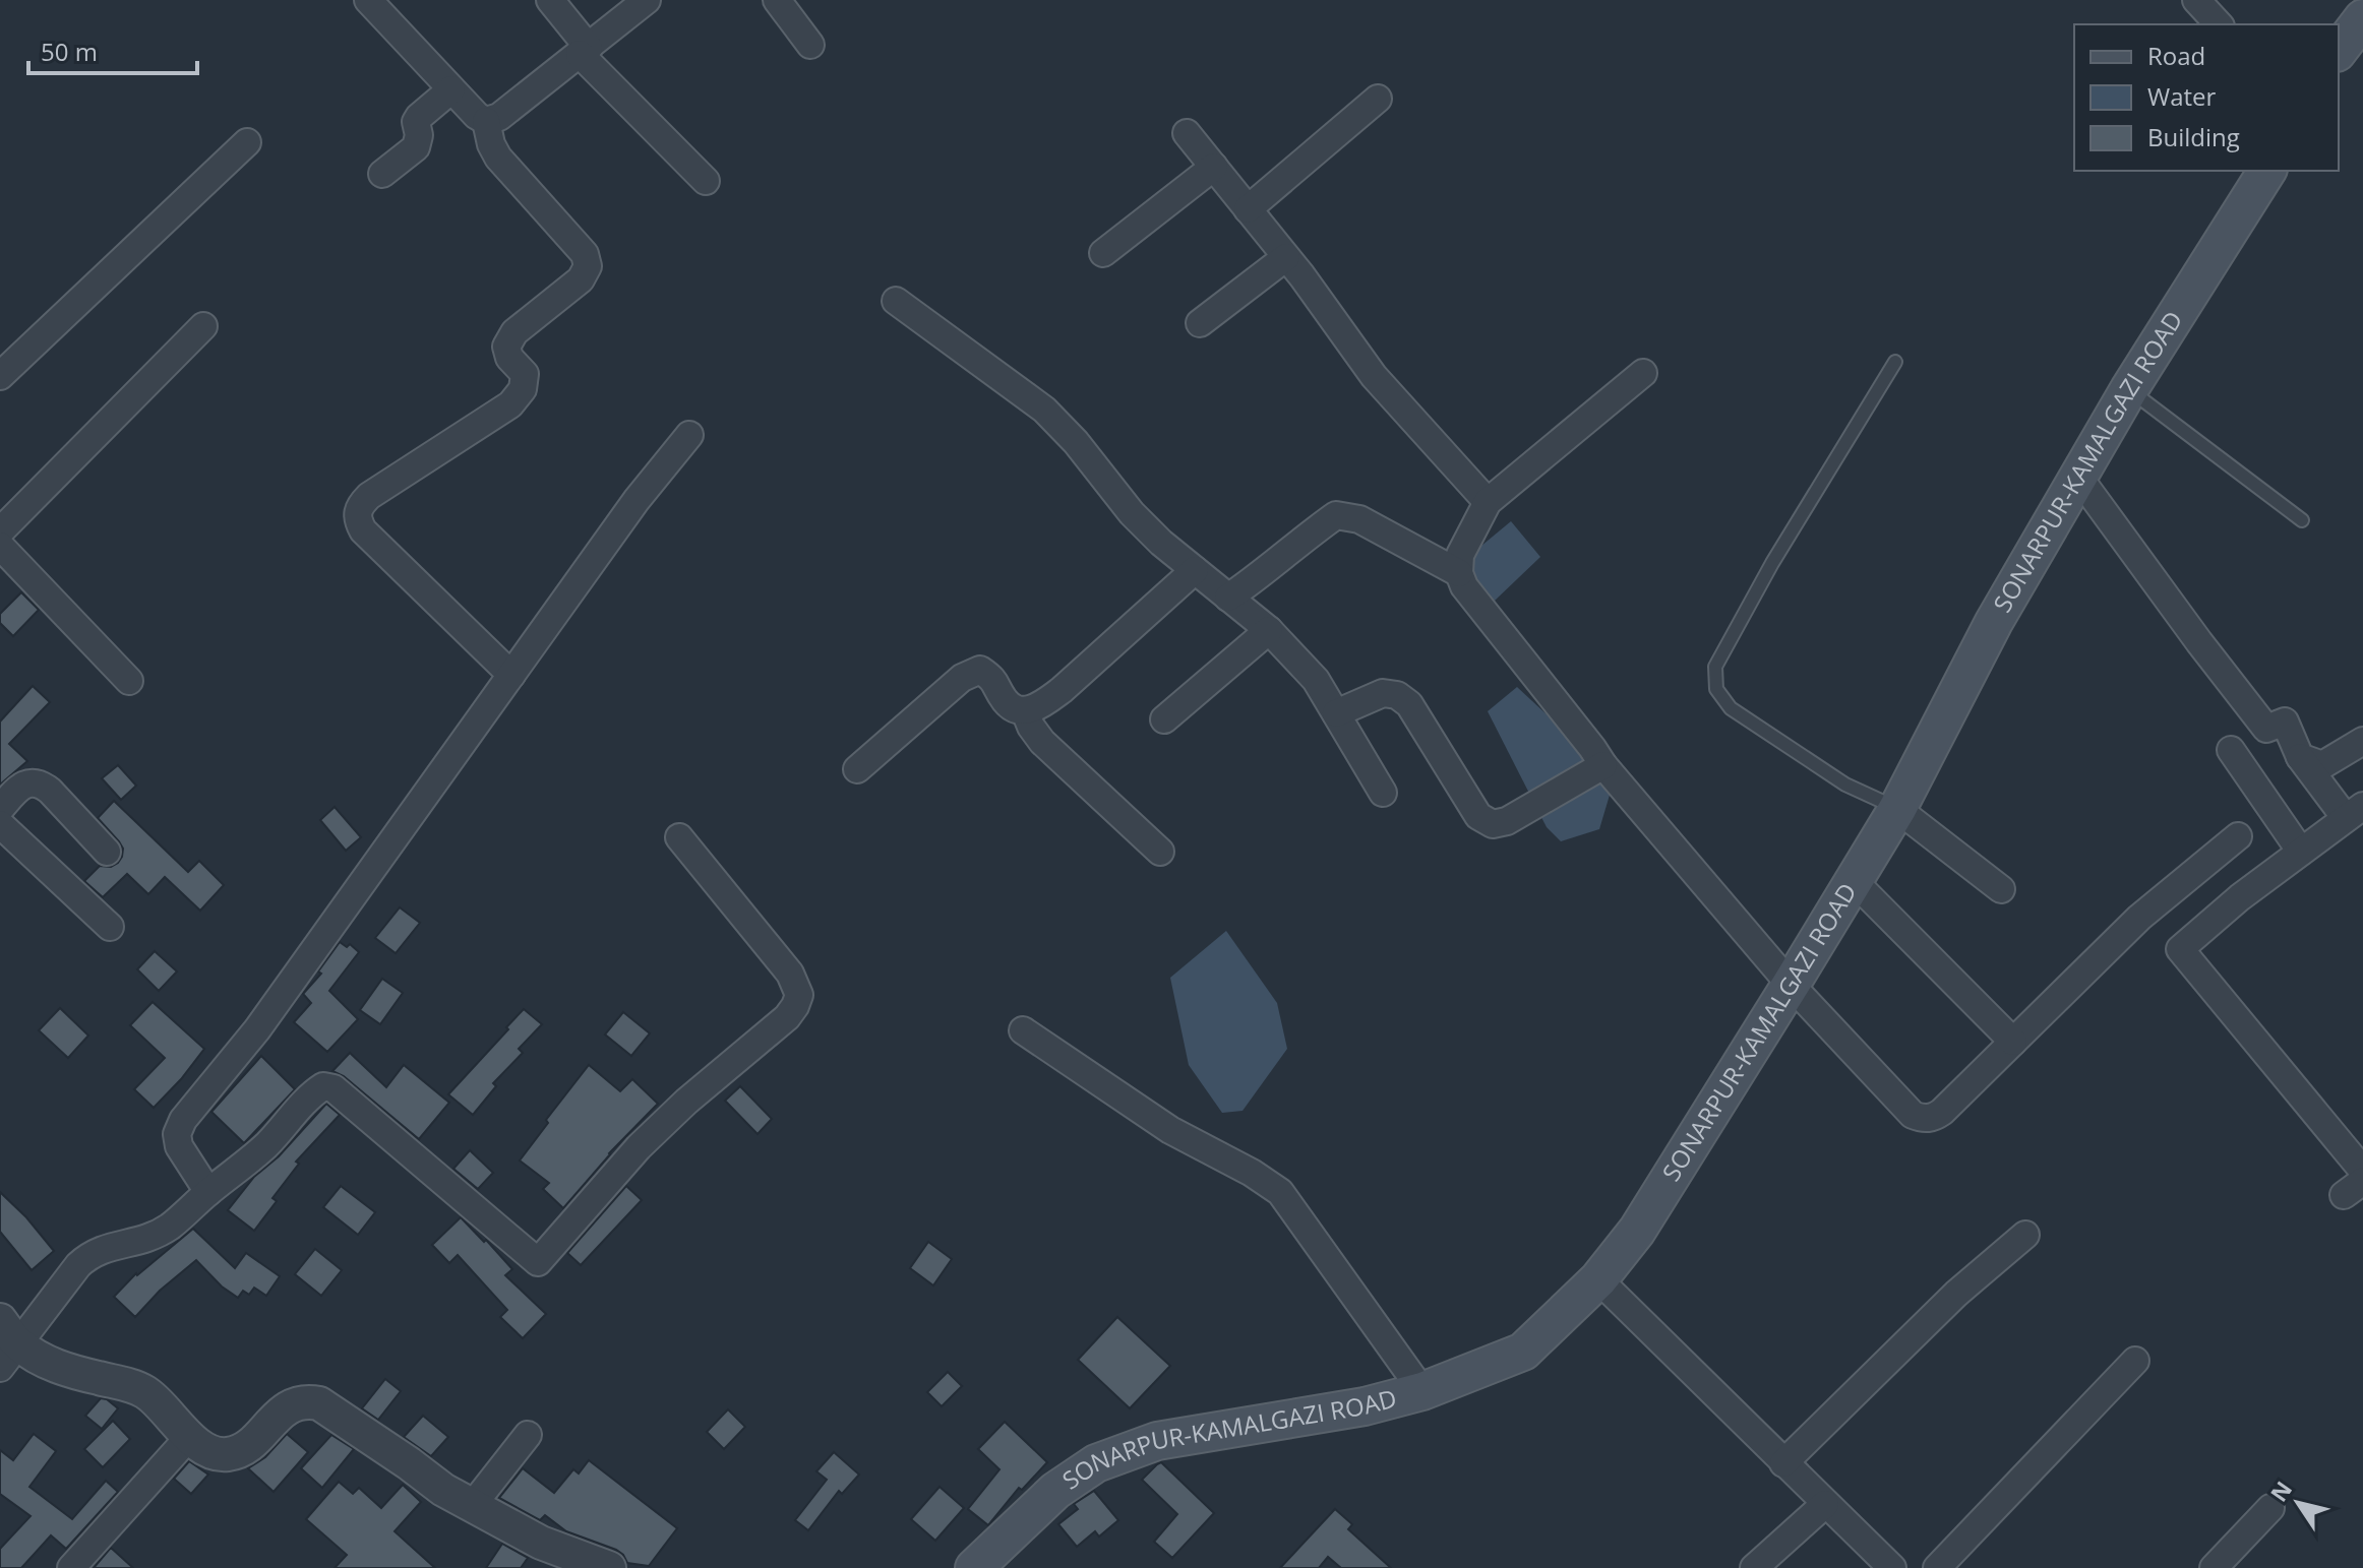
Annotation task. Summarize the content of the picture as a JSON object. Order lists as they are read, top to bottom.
{
  "streets": {
    "main road": ["SONARPUR-KAMALGAZI ROAD"]
  },
  "legend": ["Road", "Water", "Building"],
  "scale_bar": "50 m",
  "north": "top left"
}
